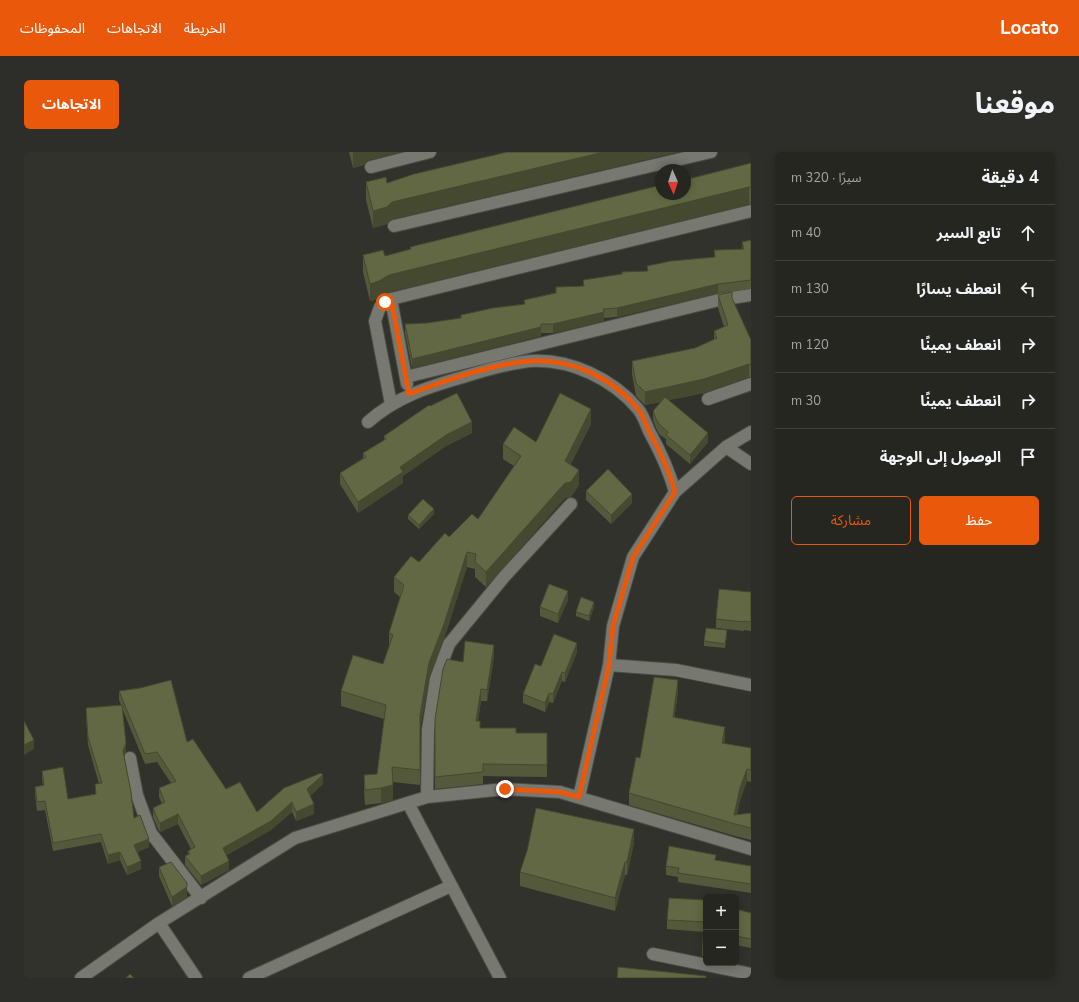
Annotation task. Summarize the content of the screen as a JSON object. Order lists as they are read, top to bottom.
{
  "north": "bottom",
  "page": {
    "header": "Locato",
    "nav": ["الخريطة", "الاتجاهات", "المحفوظات"],
    "title": "موقعنا",
    "buttons": [
      "الاتجاهات",
      ["حفظ", "مشاركة"]
    ],
    "heading": ["4 دقيقة", "سيرًا · 320 m"],
    "list": [
      ["تابع السير", "40 m"],
      ["انعطف يسارًا", "130 m"],
      ["انعطف يمينًا", "120 m"],
      ["انعطف يمينًا", "30 m"],
      "الوصول إلى الوجهة"
    ],
    "map_buttons": ["+", "−"]
  }
}
